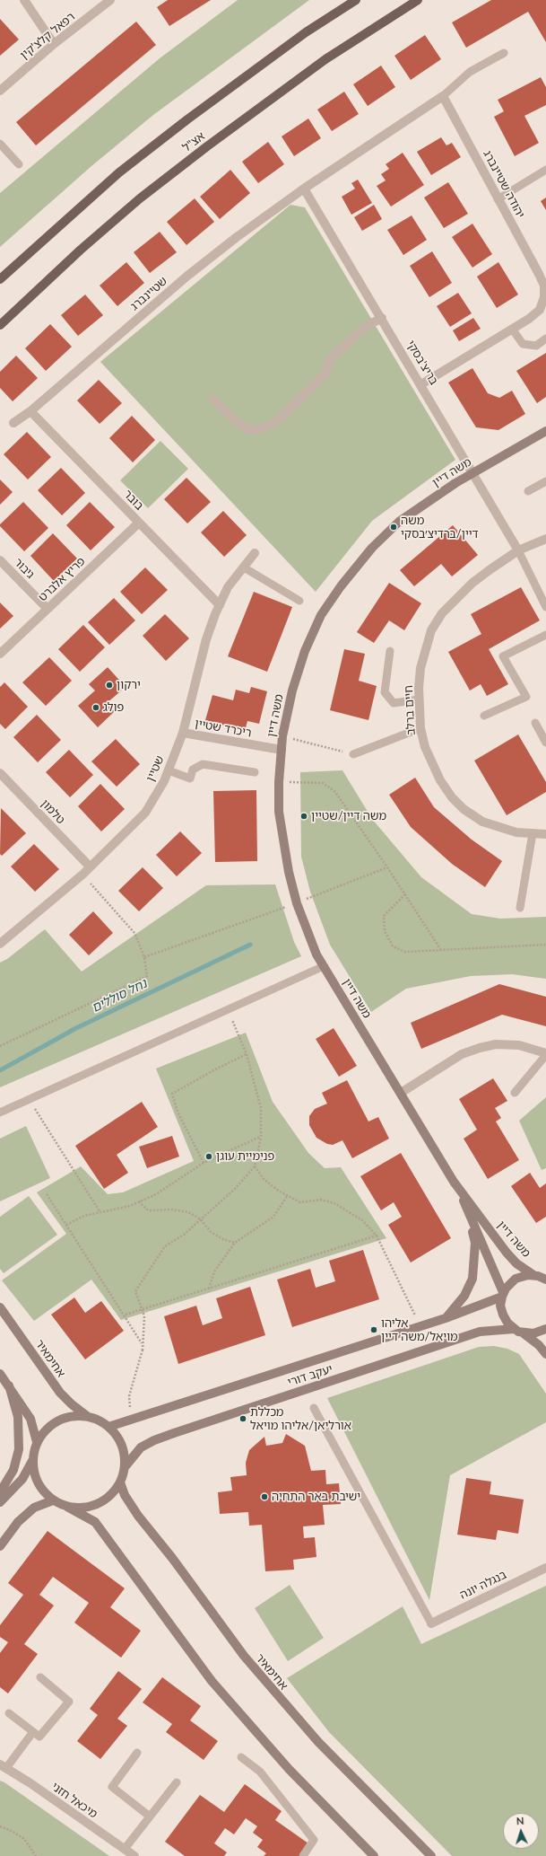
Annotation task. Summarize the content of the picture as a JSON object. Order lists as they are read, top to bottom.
{
  "streets": {
    "main road": ["אצ\"ל"],
    "street": [
      "רפאל קלצ'קין",
      "יהודה שטיינברג",
      "שטיינברג",
      "בריצ'בסקי",
      "משה דיין",
      "בובר",
      "גיבור",
      "פריץ אלברט",
      "חיים ברלב",
      "ריכרד שטיין",
      "שטיין",
      "טלמון",
      "אחימאיר",
      "יעקב דורי",
      "בנגלה יונה",
      "מיכאל חזני"
    ]
  },
  "crossings": [
    ["יהודה שטיינברג", "בריצ'בסקי"],
    ["שטיינברג", "בריצ'בסקי"],
    ["שטיינברג", "בובר"],
    ["בריצ'בסקי", "משה דיין"],
    ["בריצ'בסקי", "חיים ברלב"],
    ["משה דיין", "ריכרד שטיין"],
    ["משה דיין", "יעקב דורי"],
    ["בובר", "פריץ אלברט"],
    ["בובר", "שטיין"],
    ["גיבור", "פריץ אלברט"],
    ["ריכרד שטיין", "שטיין"],
    ["שטיין", "טלמון"],
    ["אחימאיר", "יעקב דורי"]
  ],
  "water": ["נחל סוללים"],
  "places": [
    "משה דיין/ברדיצ׳בסקי",
    "ירקון",
    "פולג",
    "משה דיין/שטיין",
    "פנימיית עוגן",
    "אליהו מויאל/משה דיין",
    "מכללת אורליאן/אליהו מויאל",
    "ישיבת באר התחיה"
  ],
  "north": "top"
}
